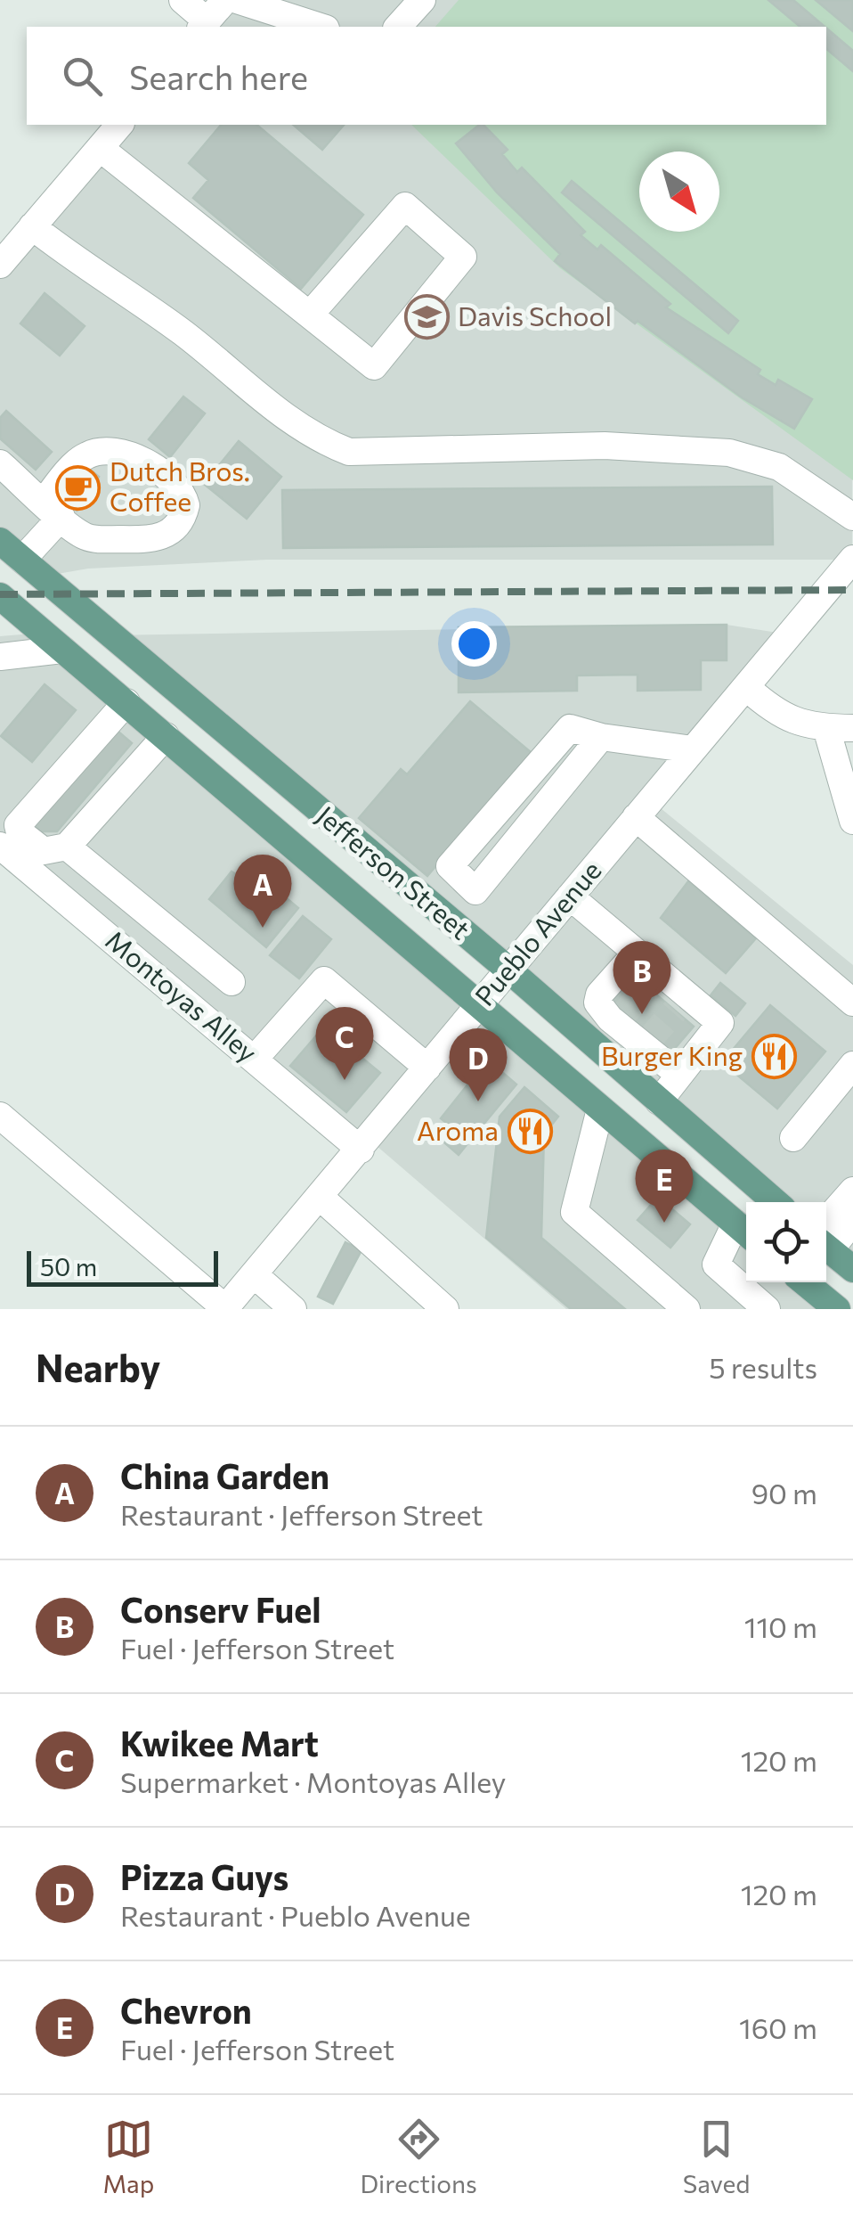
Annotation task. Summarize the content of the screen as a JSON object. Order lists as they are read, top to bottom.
{
  "streets": {
    "main road": ["Jefferson Street"],
    "street": ["Pueblo Avenue", "Montoyas Alley"]
  },
  "crossings": [
    ["Jefferson Street", "Pueblo Avenue"],
    ["Pueblo Avenue", "Montoyas Alley"]
  ],
  "places": {
    "school or university": ["Davis School"],
    "cafe": ["Dutch Bros. Coffee"],
    "restaurant": ["Burger King", "Aroma"]
  },
  "scale_bar": "50 m",
  "north": "bottom right",
  "page": {
    "search": "Search here",
    "pins": [
      "A",
      "B",
      "C",
      "D",
      "E"
    ],
    "scale": "50 m",
    "heading": ["Nearby", "5 results"],
    "list": [
      {
        "mark": "A",
        "name": "China Garden",
        "note": "Restaurant · Jefferson Street",
        "value": "90 m"
      },
      {
        "mark": "B",
        "name": "Conserv Fuel",
        "note": "Fuel · Jefferson Street",
        "value": "110 m"
      },
      {
        "mark": "C",
        "name": "Kwikee Mart",
        "note": "Supermarket · Montoyas Alley",
        "value": "120 m"
      },
      {
        "mark": "D",
        "name": "Pizza Guys",
        "note": "Restaurant · Pueblo Avenue",
        "value": "120 m"
      },
      {
        "mark": "E",
        "name": "Chevron",
        "note": "Fuel · Jefferson Street",
        "value": "160 m"
      }
    ],
    "nav": ["Map", "Directions", "Saved"]
  }
}
